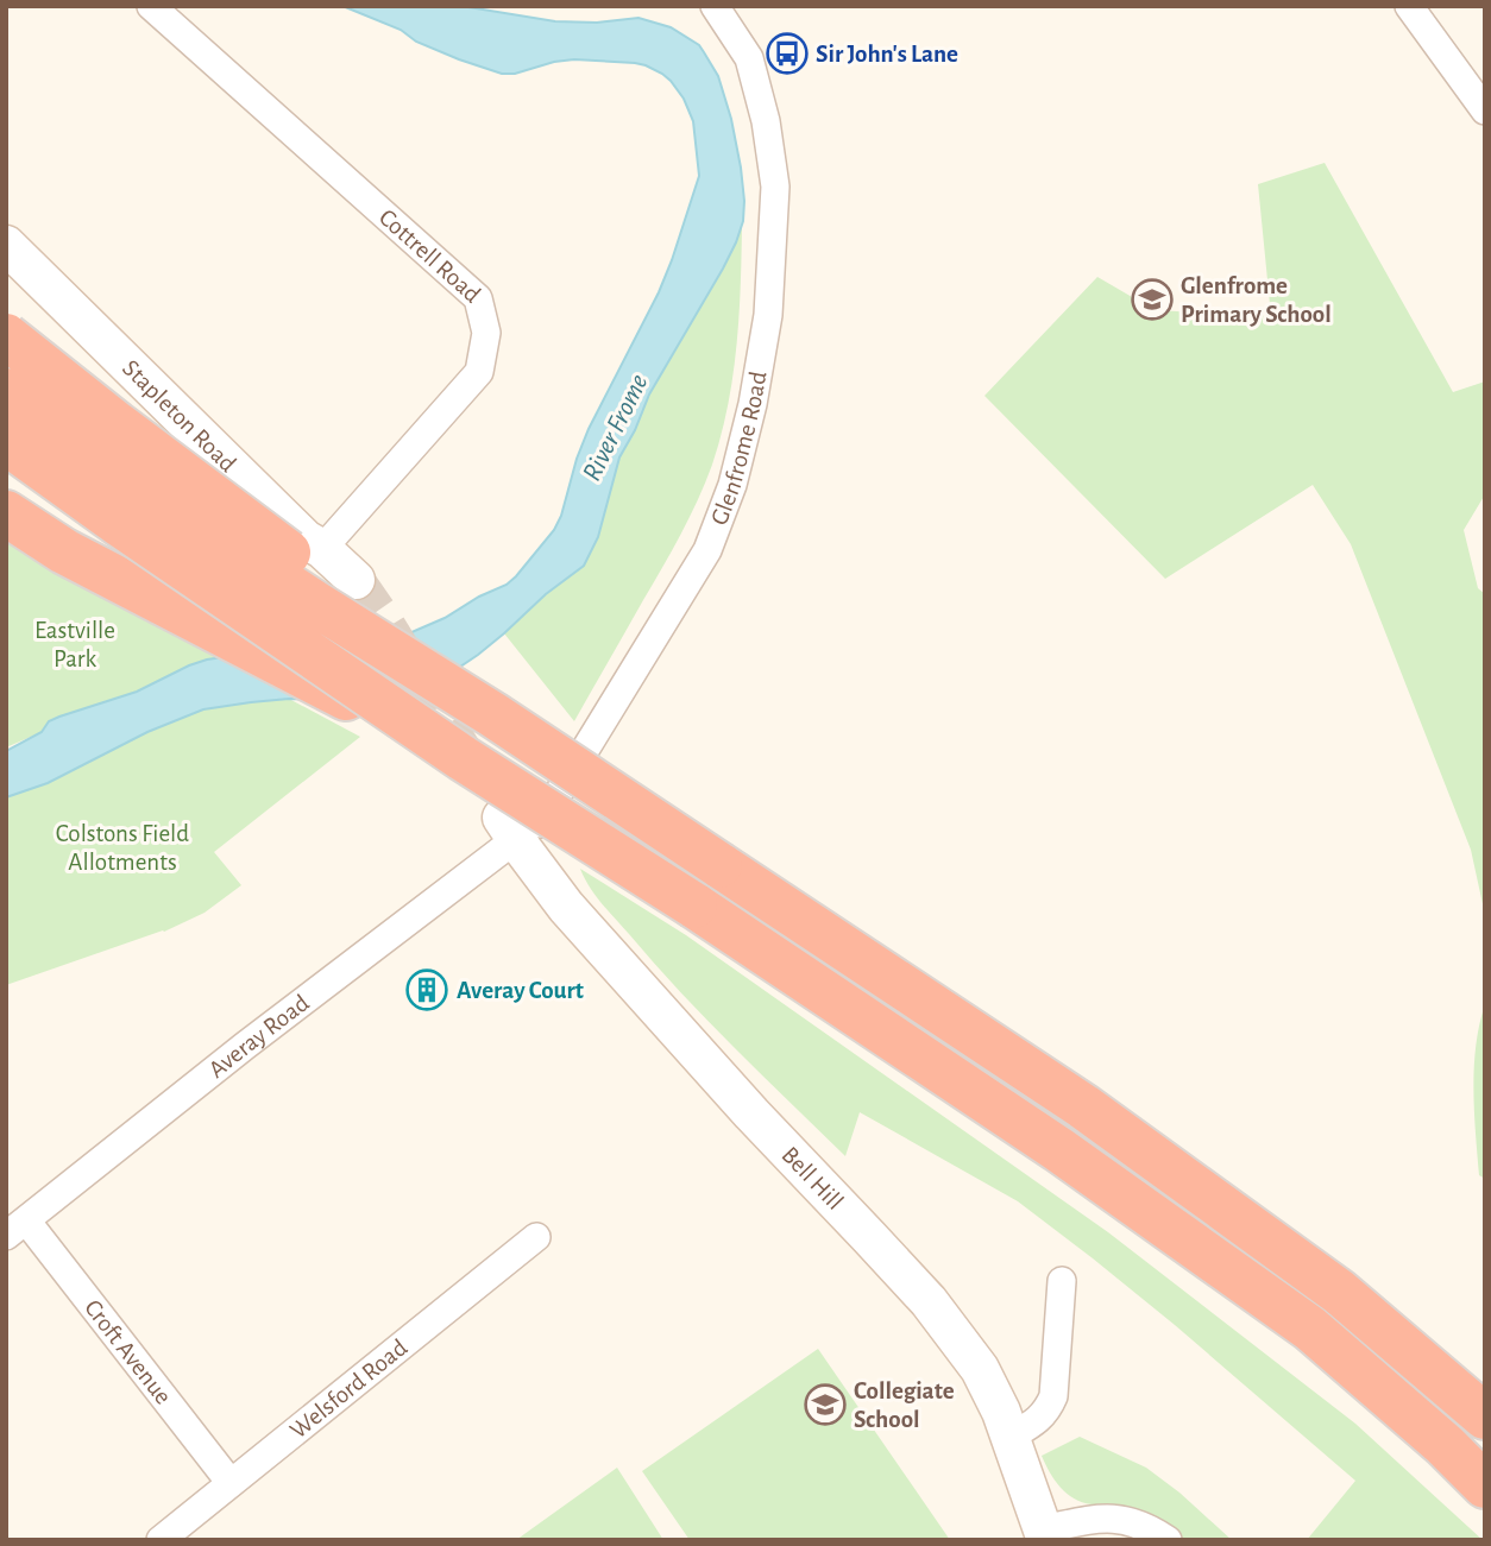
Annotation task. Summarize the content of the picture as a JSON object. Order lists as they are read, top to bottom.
{
  "streets": {
    "main road": ["Stapleton Road", "Bell Hill"],
    "street": [
      "Cottrell Road",
      "Glenfrome Road",
      "Averay Road",
      "Croft Avenue",
      "Welsford Road"
    ]
  },
  "crossings": [
    ["Cottrell Road", "Stapleton Road"],
    ["Glenfrome Road", "Averay Road"],
    ["Glenfrome Road", "Bell Hill"],
    ["Averay Road", "Bell Hill"],
    ["Averay Road", "Croft Avenue"],
    ["Croft Avenue", "Welsford Road"]
  ],
  "water": ["River Frome"],
  "parks": ["Eastville Park", "Colstons Field Allotments"],
  "places": {
    "bus stop": ["Sir John's Lane"],
    "school or university": ["Glenfrome Primary School", "Collegiate School"],
    "building": ["Averay Court"]
  }
}
